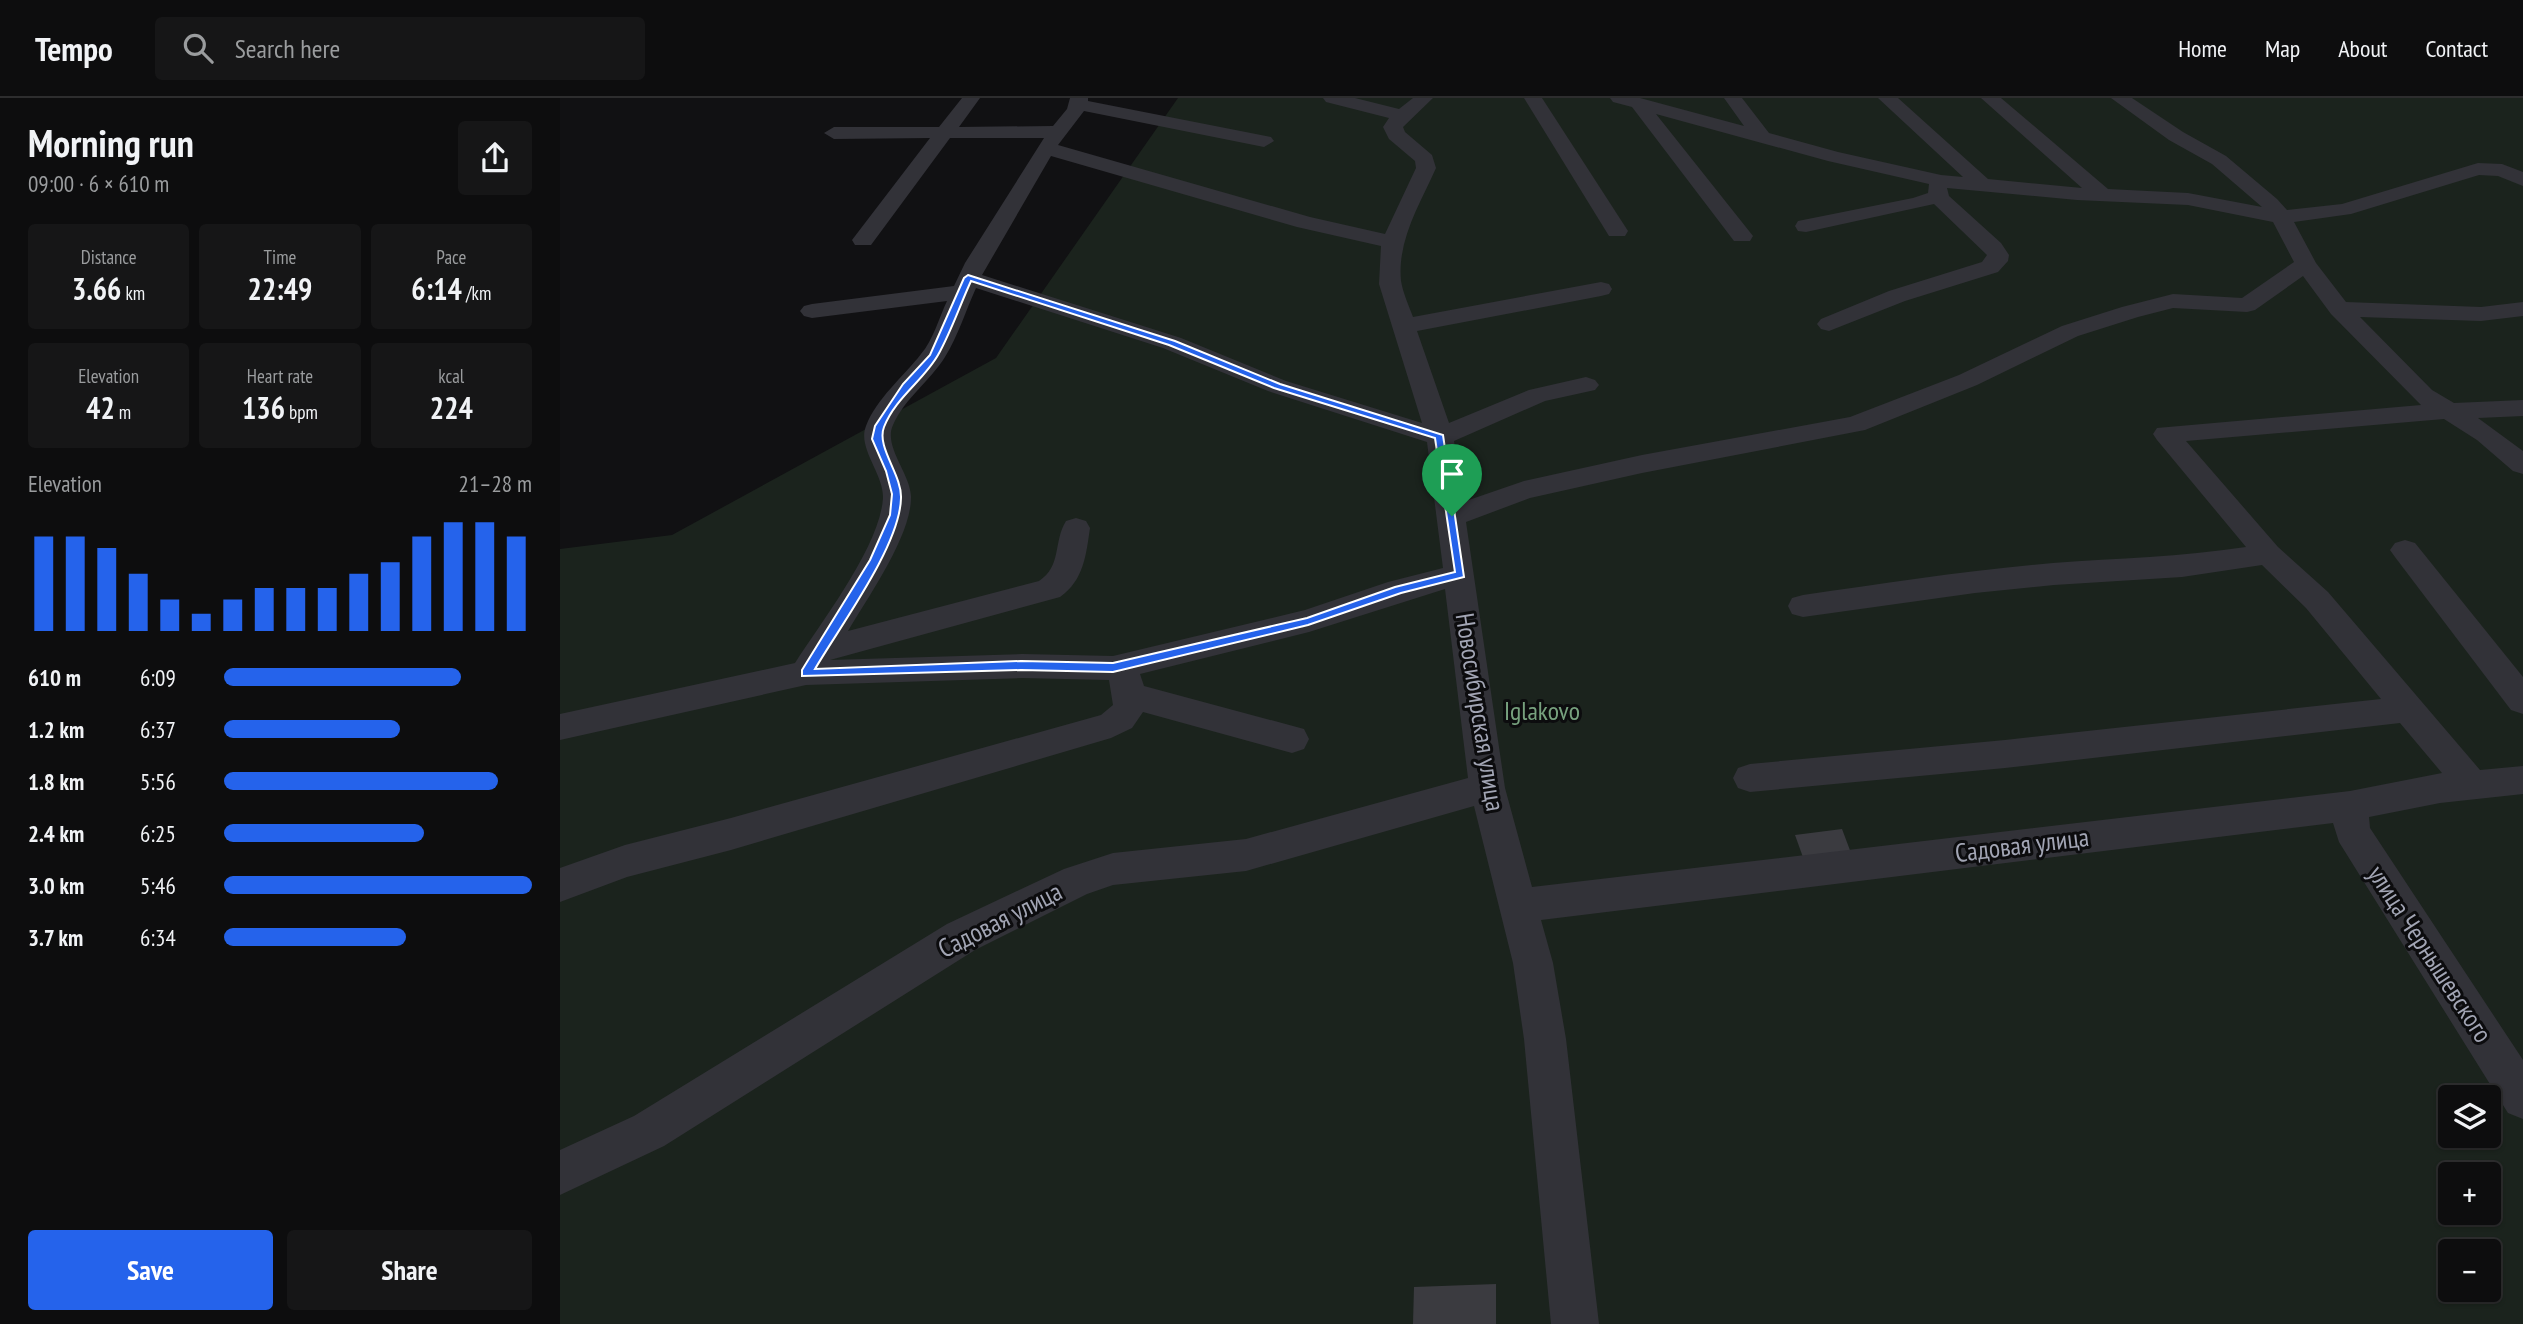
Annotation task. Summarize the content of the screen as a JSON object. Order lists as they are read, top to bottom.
{
  "streets": {
    "street": ["Новосибирская улица", "Садовая улица", "улица Чернышевского"]
  },
  "crossings": [
    ["Новосибирская улица", "Садовая улица"],
    ["Садовая улица", "улица Чернышевского"]
  ],
  "parks": ["Iglakovo"],
  "page": {
    "header": "Tempo",
    "search": "Search here",
    "nav": [
      "Home",
      "Map",
      "About",
      "Contact"
    ],
    "heading": ["Morning run", "09:00 · 6 × 610 m"],
    "stats": [
      ["Distance", "3.66 km"],
      ["Time", "22:49"],
      ["Pace", "6:14 /km"],
      ["Elevation", "42 m"],
      ["Heart rate", "136 bpm"],
      ["kcal", "224"]
    ],
    "chart": ["Elevation", "21–28 m"],
    "list": [
      {
        "name": "610 m",
        "note": "6:09"
      },
      {
        "name": "1.2 km",
        "note": "6:37"
      },
      {
        "name": "1.8 km",
        "note": "5:56"
      },
      {
        "name": "2.4 km",
        "note": "6:25"
      },
      {
        "name": "3.0 km",
        "note": "5:46"
      },
      {
        "name": "3.7 km",
        "note": "6:34"
      }
    ],
    "map_buttons": ["+", "−"],
    "buttons": ["Save", "Share"]
  }
}
